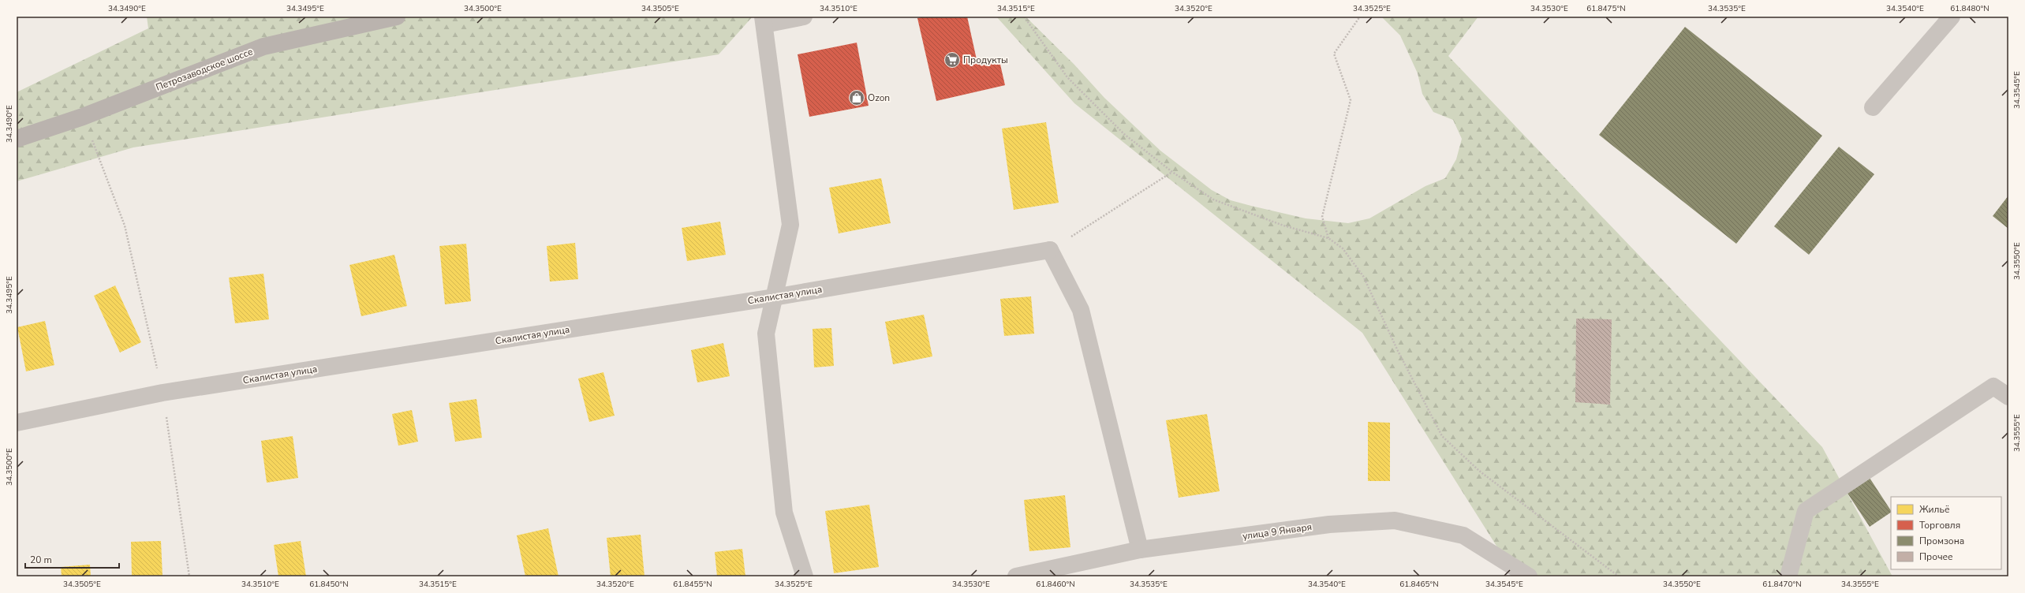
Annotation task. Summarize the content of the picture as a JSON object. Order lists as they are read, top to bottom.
{
  "streets": {
    "main road": ["Петрозаводское шоссе"],
    "street": ["Скалистая улица", "улица 9 Января"]
  },
  "places": {
    "supermarket": ["Продукты"],
    "shop": ["Ozon"]
  },
  "legend": [
    "Жильё",
    "Торговля",
    "Промзона",
    "Прочее"
  ],
  "scale_bar": "20 m",
  "coordinates": [
    "34.3490°E",
    "34.3495°E",
    "34.3500°E",
    "34.3505°E",
    "34.3510°E",
    "34.3515°E",
    "34.3520°E",
    "34.3525°E",
    "34.3530°E",
    "61.8475°N",
    "34.3535°E",
    "34.3540°E",
    "61.8480°N",
    "34.3545°E",
    "34.3550°E",
    "34.3555°E",
    "61.8450°N",
    "61.8455°N",
    "61.8460°N",
    "61.8465°N",
    "61.8470°N"
  ]
}
